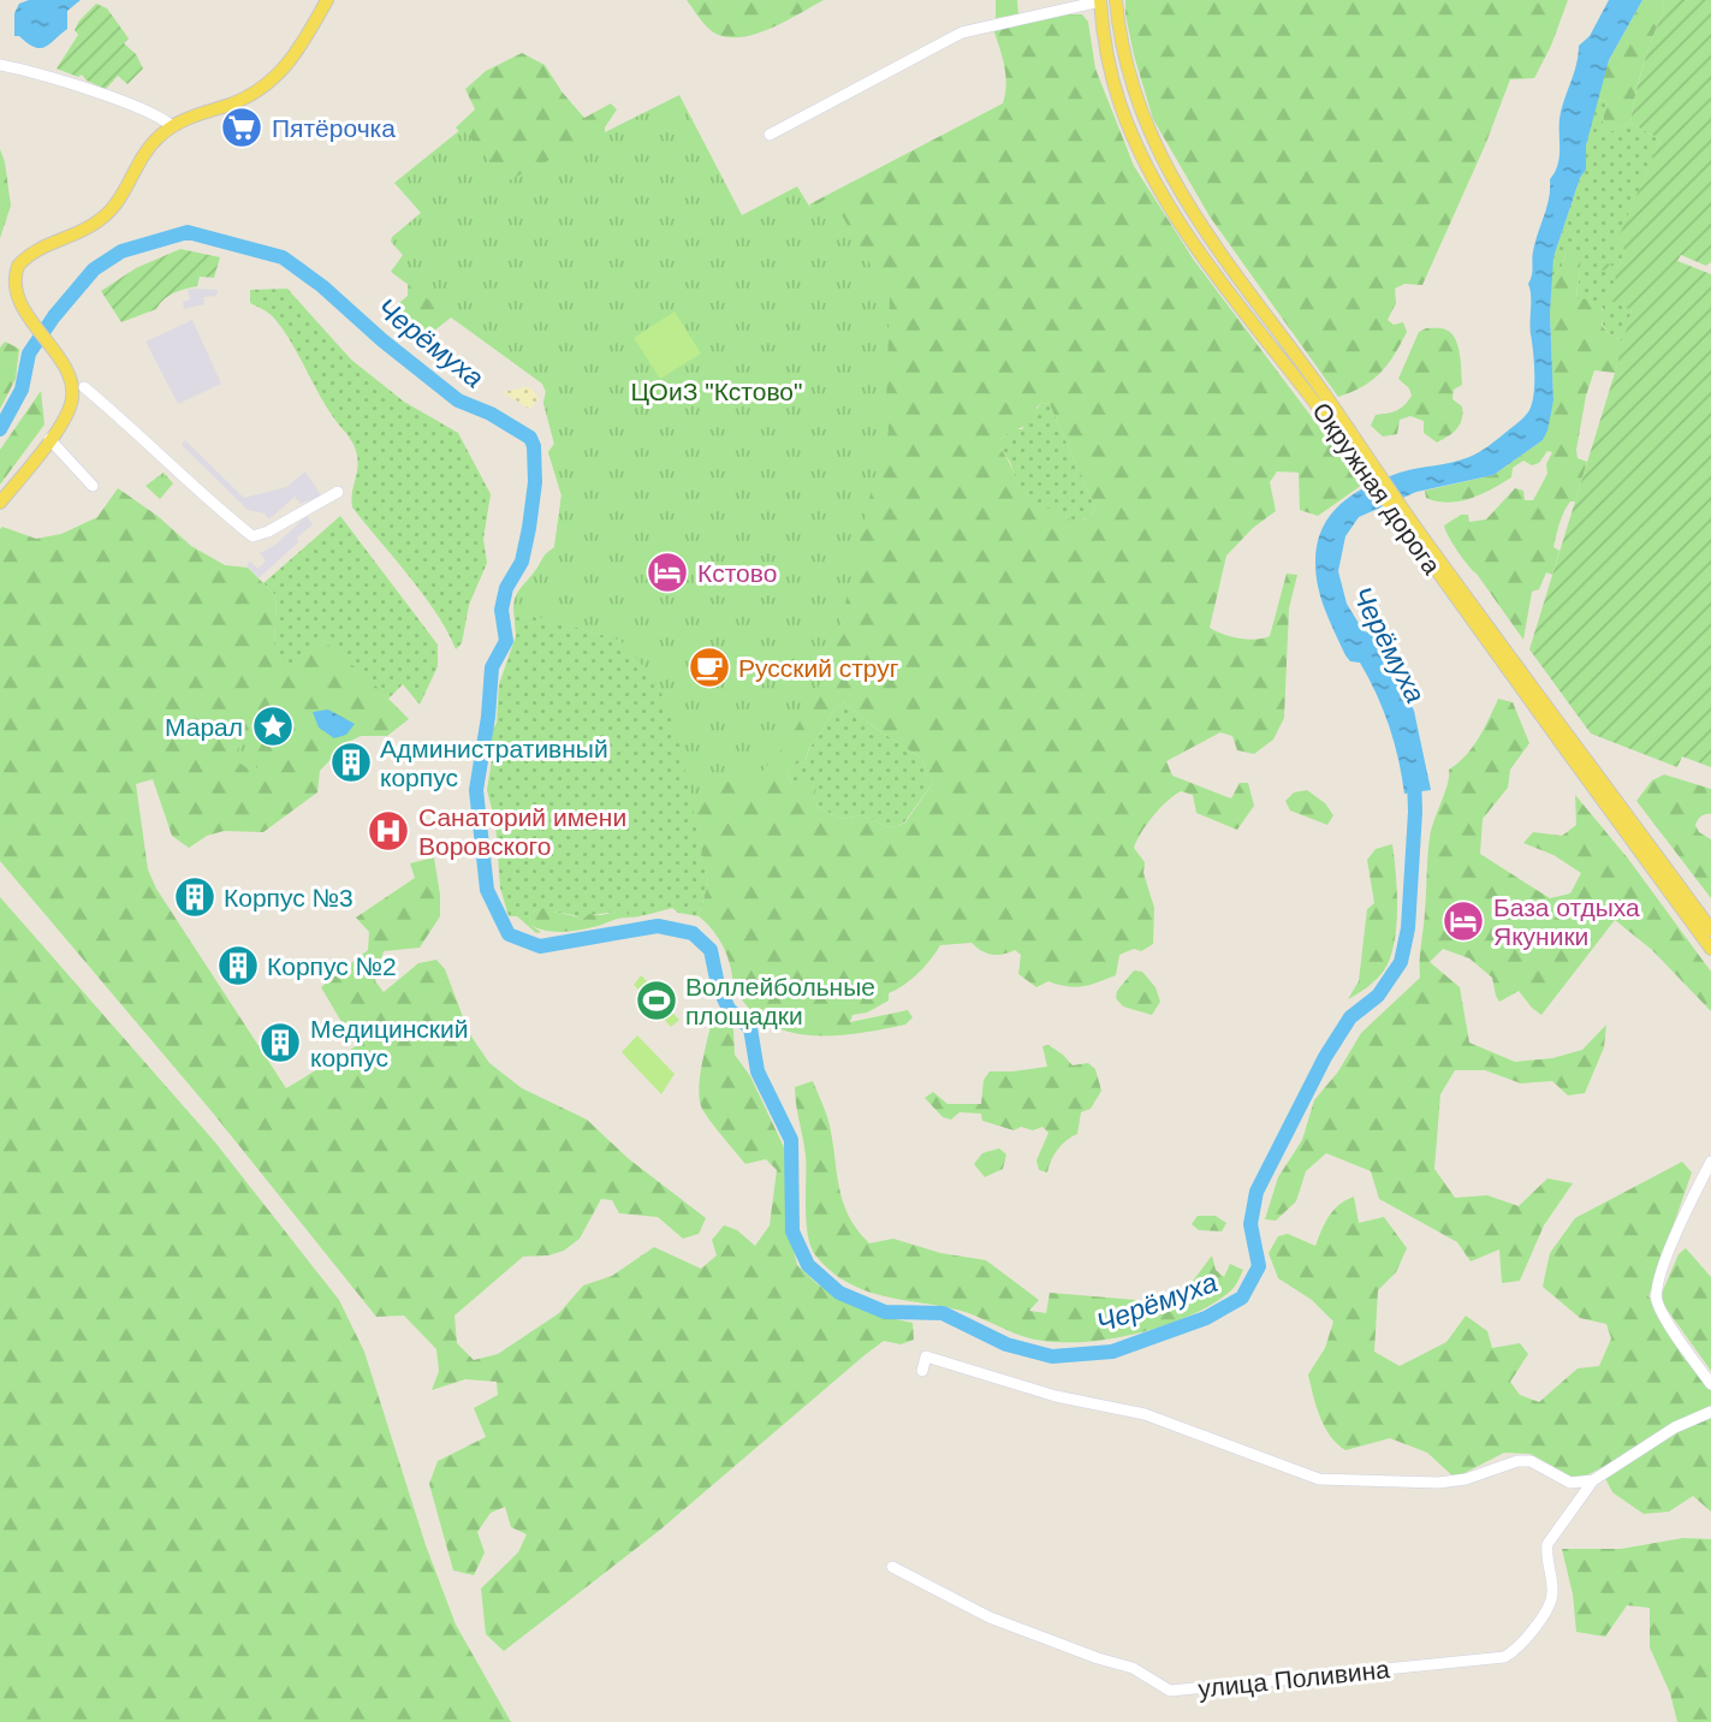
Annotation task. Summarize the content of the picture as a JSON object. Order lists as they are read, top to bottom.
{
  "streets": {
    "main road": ["Окружная дорога"],
    "street": ["улица Поливина"]
  },
  "water": ["Черёмуха"],
  "parks": ["ЦОиЗ \"Кстово\""],
  "places": {
    "supermarket": ["Пятёрочка"],
    "hotel": ["Кстово", "База отдыха Якуники"],
    "cafe": ["Русский струг"],
    "place": ["Марал"],
    "building": [
      "Административный корпус",
      "Корпус №3",
      "Корпус №2",
      "Медицинский корпус"
    ],
    "hospital": ["Санаторий имени Воровского"],
    "sports": ["Воллейбольные площадки"]
  }
}
